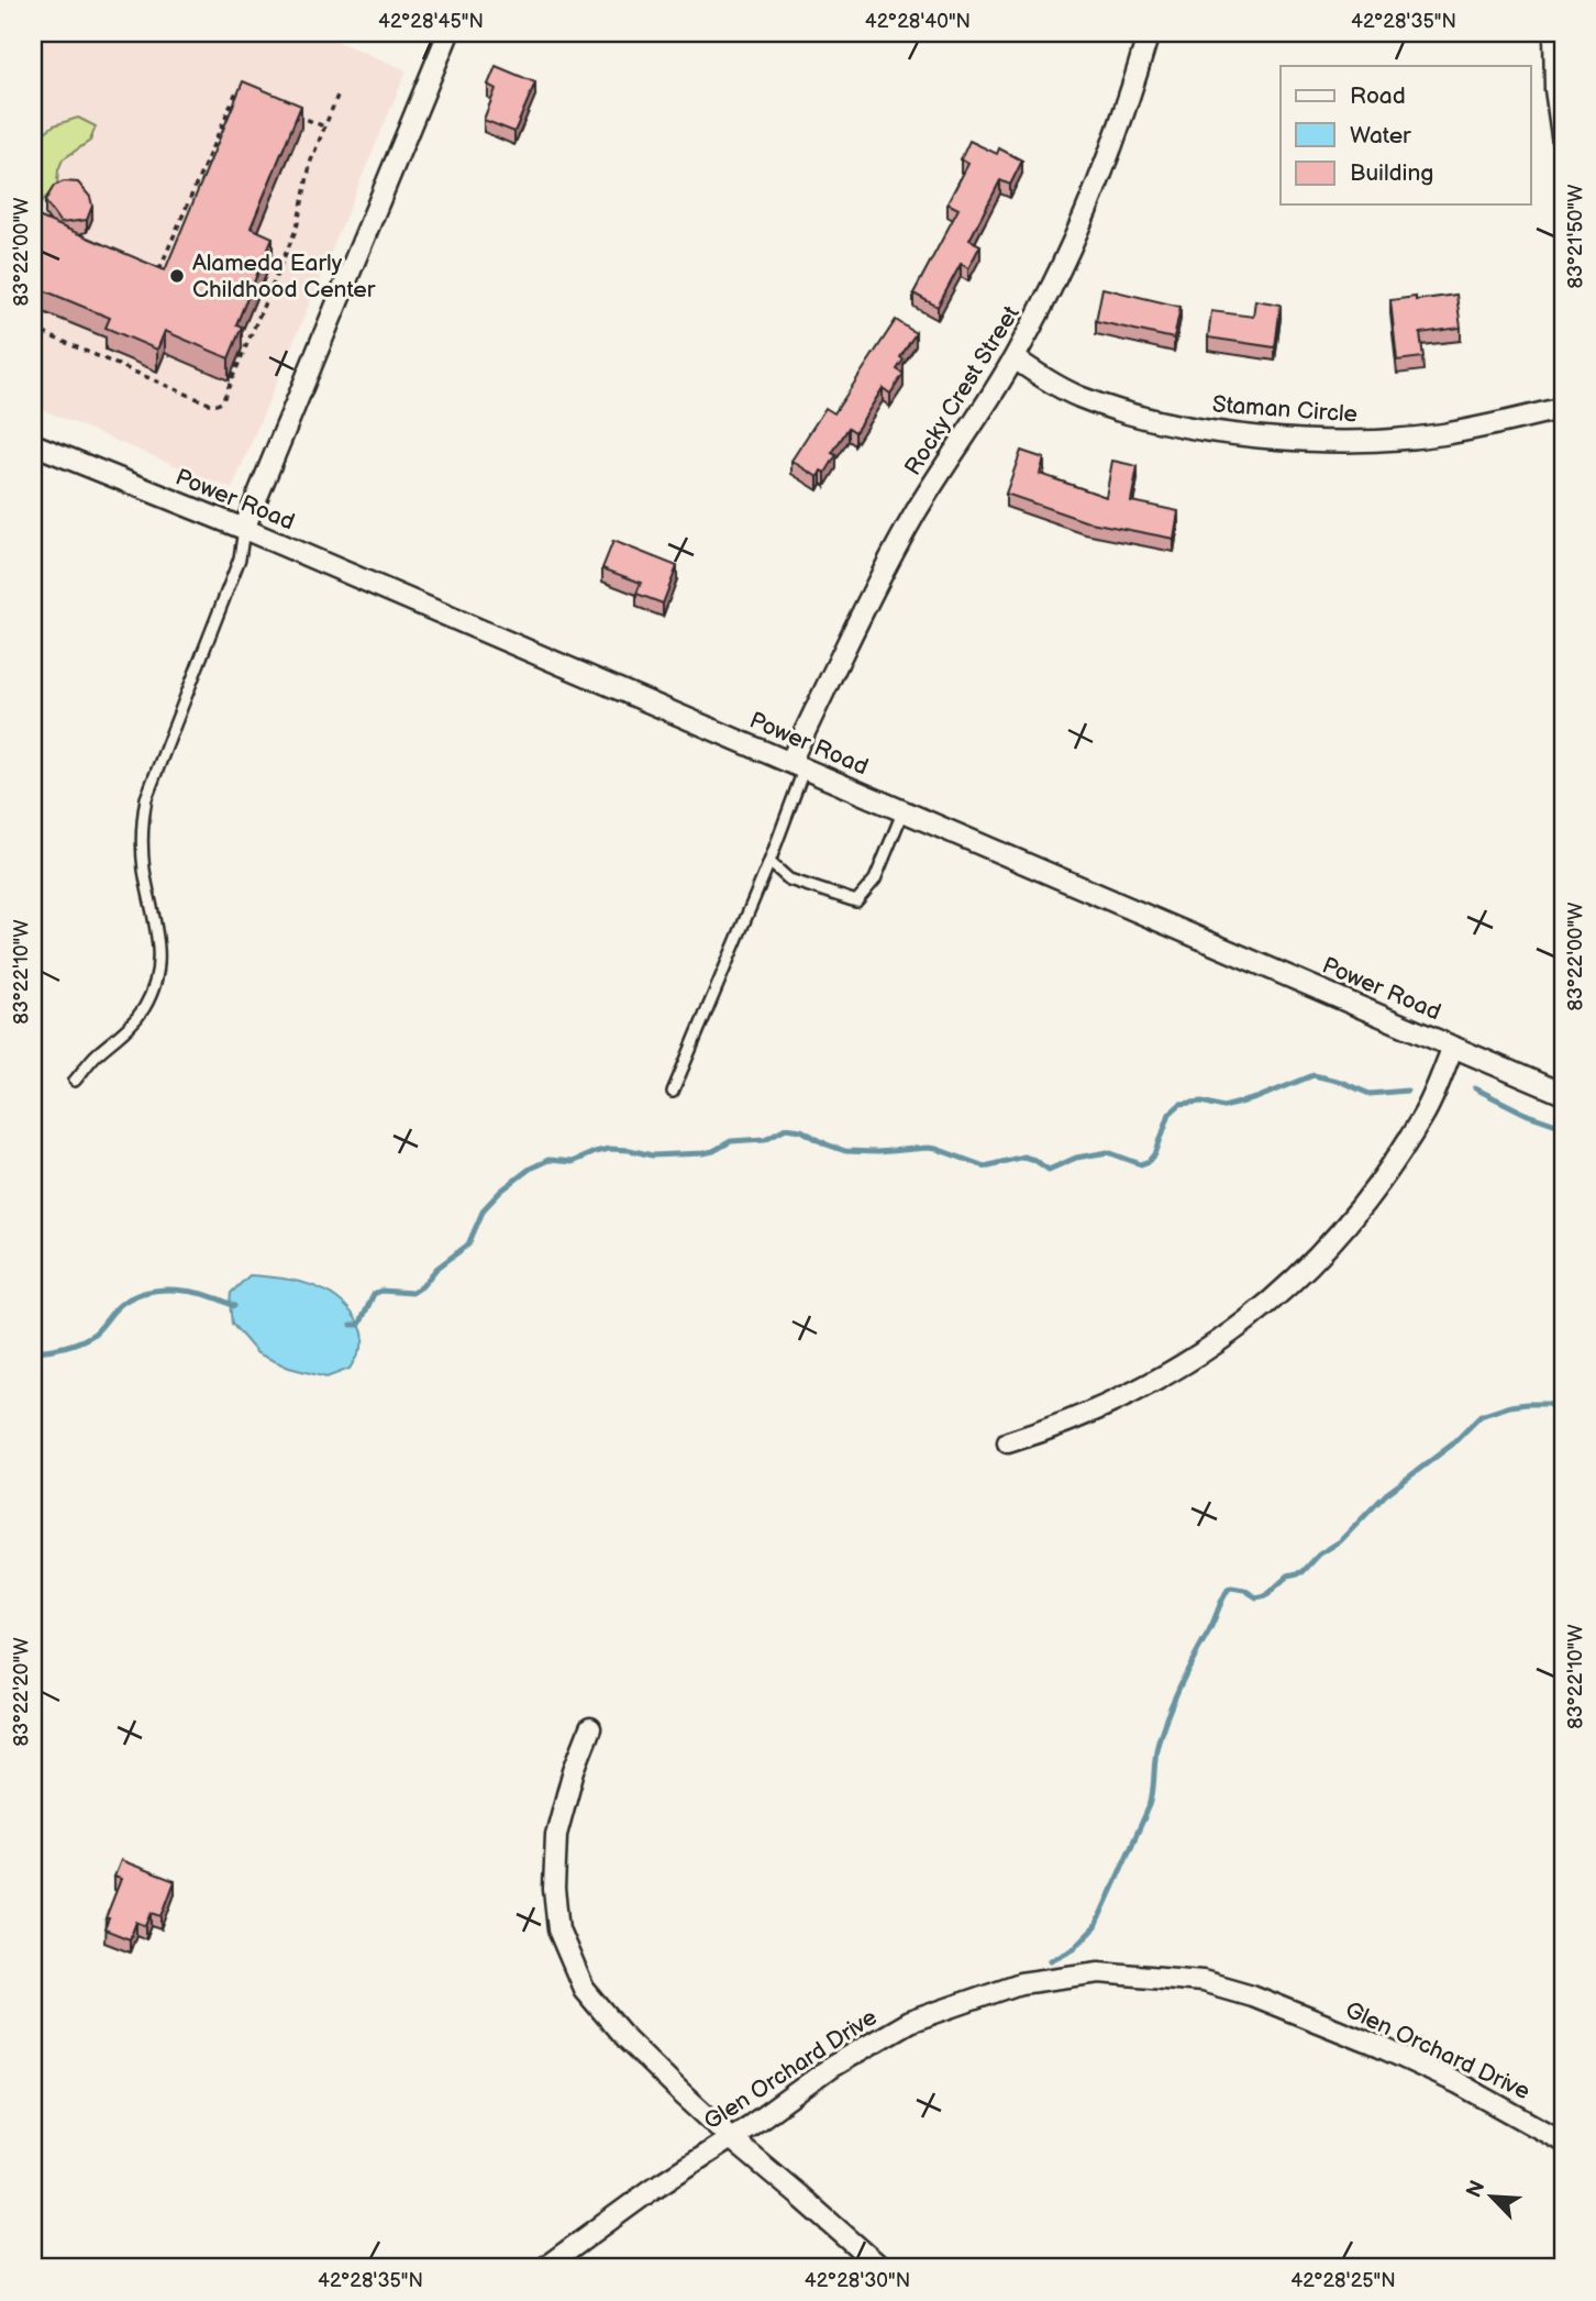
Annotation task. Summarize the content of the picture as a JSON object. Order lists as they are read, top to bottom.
{
  "streets": {
    "street": [
      "Rocky Crest Street",
      "Staman Circle",
      "Power Road",
      "Glen Orchard Drive"
    ]
  },
  "crossings": [
    ["Rocky Crest Street", "Staman Circle"],
    ["Rocky Crest Street", "Power Road"]
  ],
  "places": ["Alameda Early Childhood Center"],
  "legend": ["Road", "Water", "Building"],
  "north": "top left",
  "coordinates": [
    "42°28'45\"N",
    "42°28'40\"N",
    "42°28'35\"N",
    "83°21'50\"W",
    "83°22'00\"W",
    "83°22'10\"W",
    "83°22'20\"W",
    "42°28'30\"N",
    "42°28'25\"N"
  ]
}
